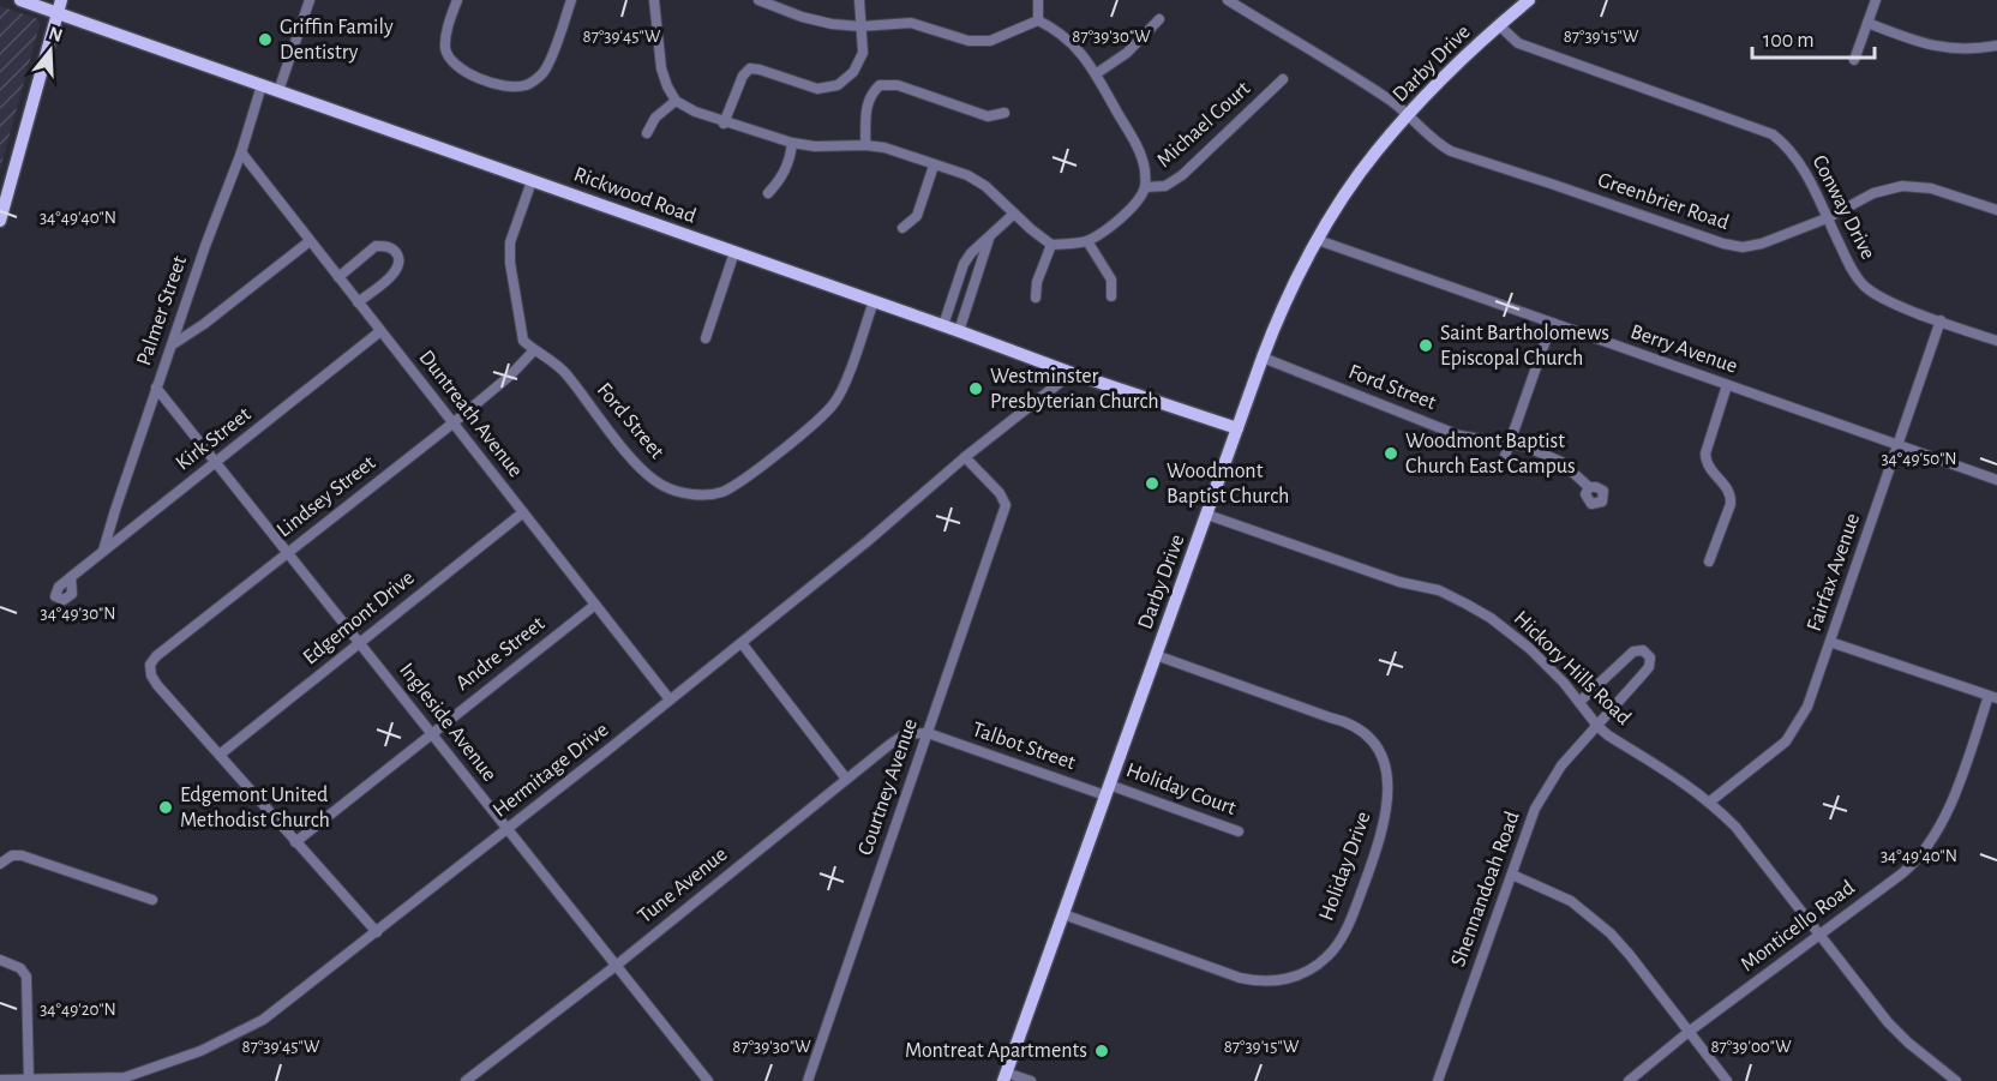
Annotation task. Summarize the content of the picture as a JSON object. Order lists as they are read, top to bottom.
{
  "streets": {
    "main road": ["Darby Drive", "Rickwood Road"],
    "street": [
      "Michael Court",
      "Greenbrier Road",
      "Conway Drive",
      "Palmer Street",
      "Berry Avenue",
      "Ford Street",
      "Duntreath Avenue",
      "Kirk Street",
      "Lindsey Street",
      "Fairfax Avenue",
      "Edgemont Drive",
      "Andre Street",
      "Hickory Hills Road",
      "Ingleside Avenue",
      "Talbot Street",
      "Hermitage Drive",
      "Courtney Avenue",
      "Holiday Court",
      "Holiday Drive",
      "Tune Avenue",
      "Shennandoah Road",
      "Monticello Road"
    ]
  },
  "crossings": [
    ["Darby Drive", "Rickwood Road"],
    ["Darby Drive", "Greenbrier Road"],
    ["Darby Drive", "Conway Drive"],
    ["Darby Drive", "Berry Avenue"],
    ["Darby Drive", "Ford Street"],
    ["Darby Drive", "Hickory Hills Road"],
    ["Darby Drive", "Talbot Street"],
    ["Darby Drive", "Holiday Court"],
    ["Darby Drive", "Holiday Drive"],
    ["Rickwood Road", "Palmer Street"],
    ["Rickwood Road", "Ford Street"],
    ["Rickwood Road", "Hermitage Drive"],
    ["Greenbrier Road", "Conway Drive"],
    ["Conway Drive", "Fairfax Avenue"],
    ["Palmer Street", "Duntreath Avenue"],
    ["Palmer Street", "Kirk Street"],
    ["Palmer Street", "Ingleside Avenue"],
    ["Berry Avenue", "Fairfax Avenue"],
    ["Ford Street", "Lindsey Street"],
    ["Duntreath Avenue", "Kirk Street"],
    ["Duntreath Avenue", "Lindsey Street"],
    ["Duntreath Avenue", "Edgemont Drive"],
    ["Duntreath Avenue", "Andre Street"],
    ["Duntreath Avenue", "Hermitage Drive"],
    ["Kirk Street", "Ingleside Avenue"],
    ["Lindsey Street", "Edgemont Drive"],
    ["Lindsey Street", "Ingleside Avenue"],
    ["Fairfax Avenue", "Hickory Hills Road"],
    ["Edgemont Drive", "Ingleside Avenue"],
    ["Andre Street", "Ingleside Avenue"],
    ["Hickory Hills Road", "Shennandoah Road"],
    ["Hickory Hills Road", "Monticello Road"],
    ["Ingleside Avenue", "Hermitage Drive"],
    ["Ingleside Avenue", "Tune Avenue"],
    ["Talbot Street", "Courtney Avenue"],
    ["Talbot Street", "Holiday Court"],
    ["Talbot Street", "Tune Avenue"],
    ["Hermitage Drive", "Courtney Avenue"],
    ["Courtney Avenue", "Tune Avenue"]
  ],
  "places": [
    "Griffin Family Dentistry",
    "Saint Bartholomews Episcopal Church",
    "Westminster Presbyterian Church",
    "Woodmont Baptist Church East Campus",
    "Woodmont Baptist Church",
    "Edgemont United Methodist Church",
    "Montreat Apartments"
  ],
  "scale_bar": "100 m",
  "north": "top",
  "coordinates": [
    "87°39'45\"W",
    "87°39'30\"W",
    "87°39'15\"W",
    "34°49'40\"N",
    "34°49'50\"N",
    "34°49'30\"N",
    "34°49'20\"N",
    "87°39'00\"W"
  ]
}
